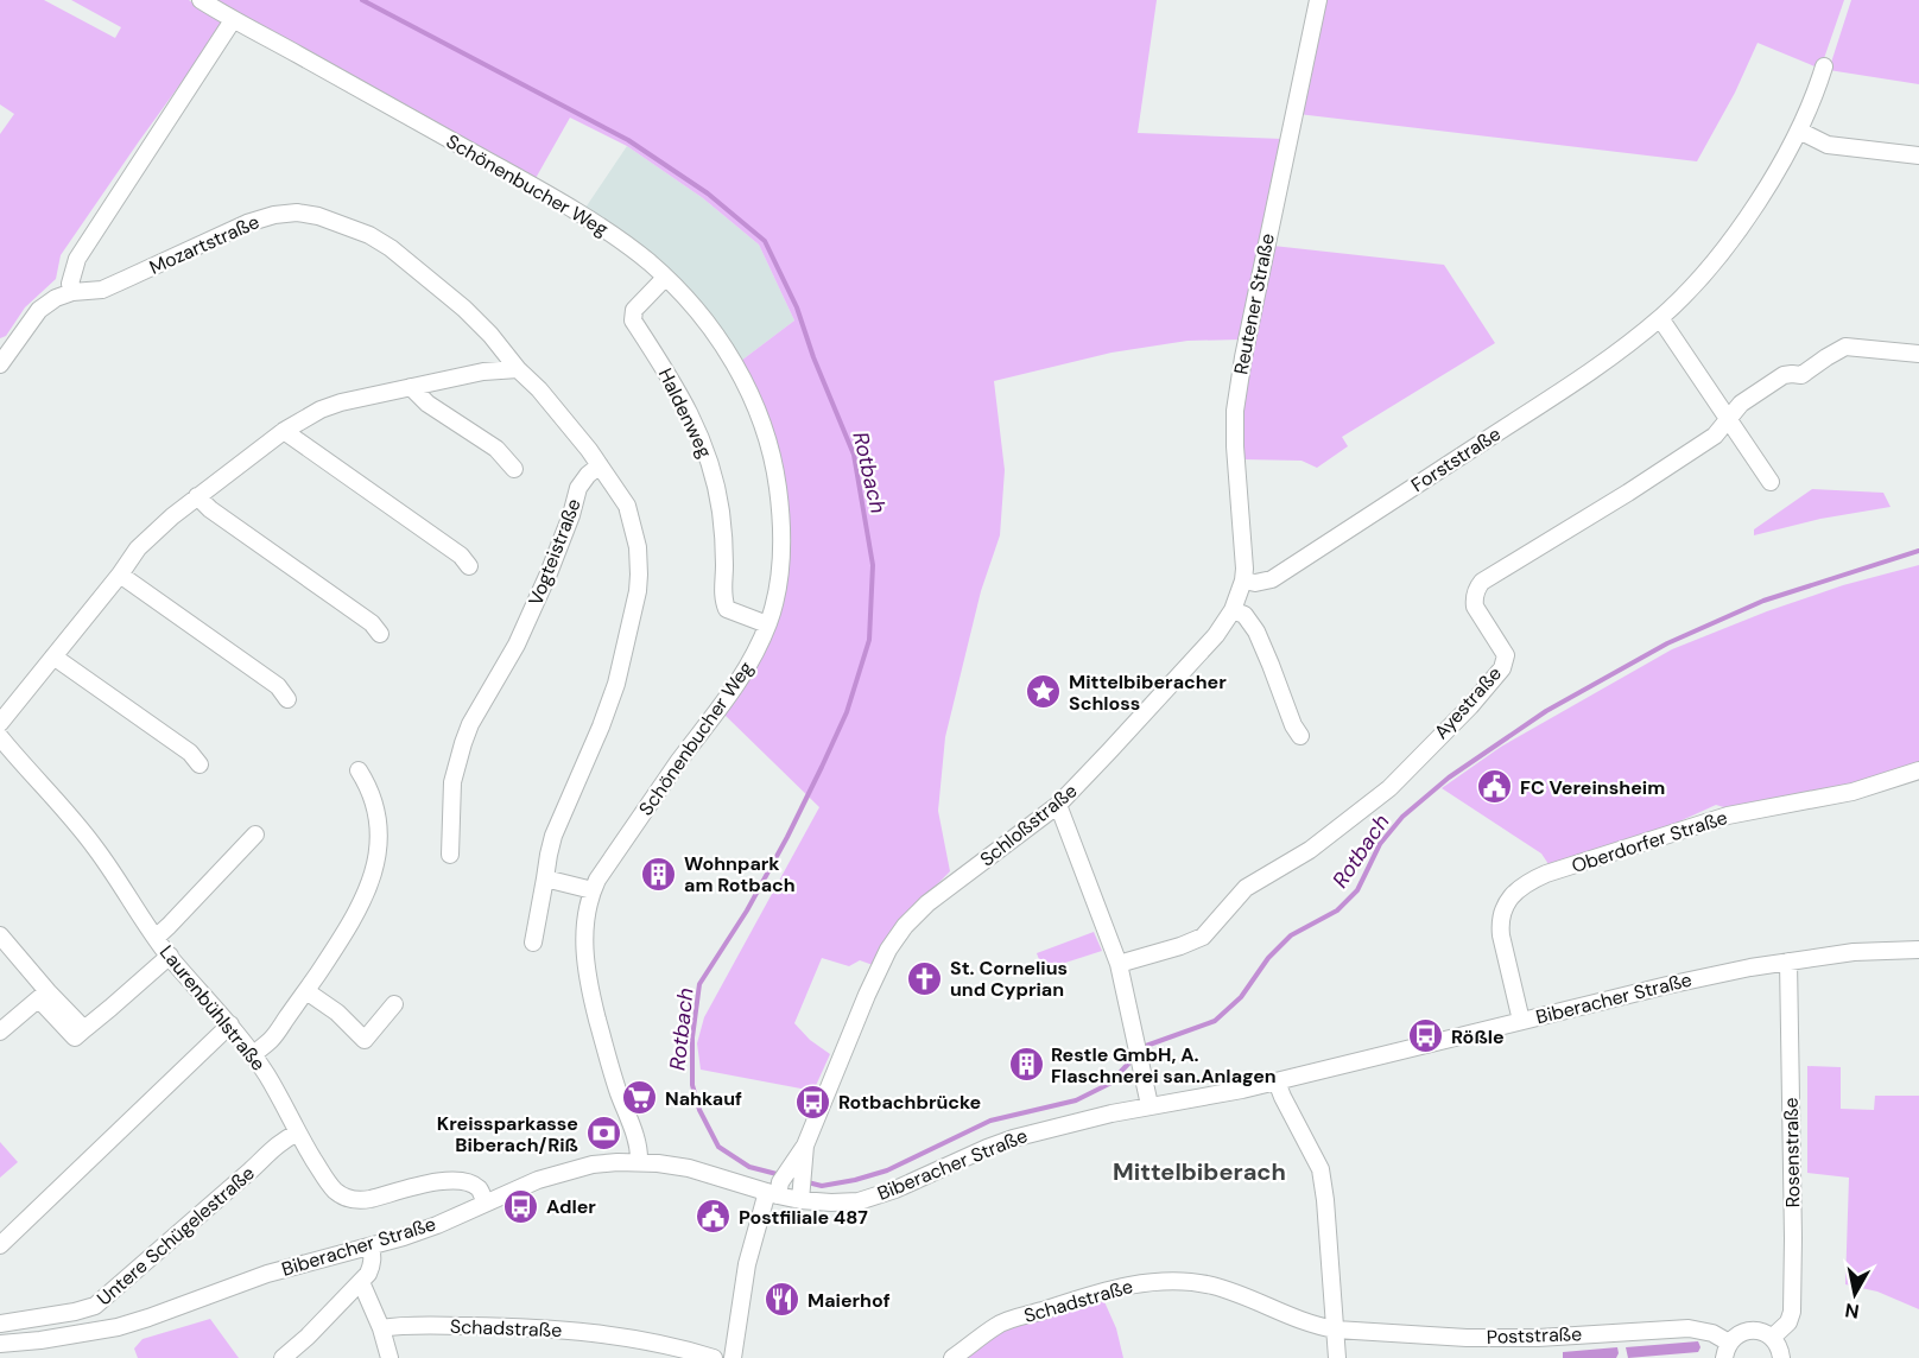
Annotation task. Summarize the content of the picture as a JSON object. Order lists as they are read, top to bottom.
{
  "streets": {
    "street": [
      "Schönenbucher Weg",
      "Mozartstraße",
      "Reutener Straße",
      "Haldenweg",
      "Forststraße",
      "Vogteistraße",
      "Ayestraße",
      "Schloßstraße",
      "Oberdorfer Straße",
      "Biberacher Straße",
      "Laurenbühlstraße",
      "Rosenstraße",
      "Untere Schügelestraße",
      "Schadstraße",
      "Poststraße"
    ]
  },
  "crossings": [
    ["Schönenbucher Weg", "Haldenweg"],
    ["Schönenbucher Weg", "Biberacher Straße"],
    ["Mozartstraße", "Vogteistraße"],
    ["Reutener Straße", "Forststraße"],
    ["Reutener Straße", "Schloßstraße"],
    ["Schloßstraße", "Biberacher Straße"],
    ["Oberdorfer Straße", "Biberacher Straße"],
    ["Biberacher Straße", "Laurenbühlstraße"],
    ["Biberacher Straße", "Rosenstraße"],
    ["Laurenbühlstraße", "Untere Schügelestraße"],
    ["Rosenstraße", "Poststraße"],
    ["Schadstraße", "Poststraße"]
  ],
  "districts": ["Mittelbiberach"],
  "water": ["Rotbach"],
  "places": {
    "place": ["Mittelbiberacher Schloss"],
    "public building": ["FC Vereinsheim", "Postfiliale 487"],
    "building": ["Wohnpark am Rotbach", "Restle GmbH, A. Flaschnerei san.Anlagen"],
    "church": ["St. Cornelius und Cyprian"],
    "bus stop": ["Rößle", "Rotbachbrücke", "Adler"],
    "supermarket": ["Nahkauf"],
    "bank": ["Kreissparkasse Biberach/Riß"],
    "restaurant": ["Maierhof"]
  },
  "north": "bottom"
}
